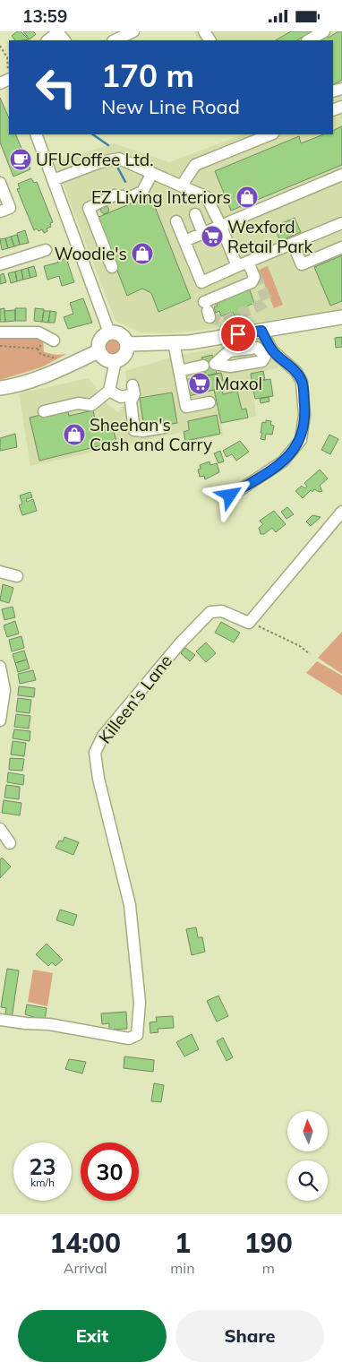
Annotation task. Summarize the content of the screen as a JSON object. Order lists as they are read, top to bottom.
{
  "streets": {
    "street": ["Killeen's Lane"]
  },
  "places": {
    "cafe": ["UFUCoffee Ltd."],
    "shop": ["EZ Living Interiors", "Woodie's", "Sheehan's Cash and Carry"],
    "supermarket": ["Wexford Retail Park", "Maxol"]
  },
  "north": "top",
  "page": {
    "status": "13:59",
    "turn": ["170 m", "New Line Road"],
    "speed": "23 km/h",
    "limit": "30",
    "eta": [
      "14:00",
      "Arrival",
      "1",
      "min",
      "190",
      "m"
    ],
    "buttons": ["Exit", "Share"]
  }
}
